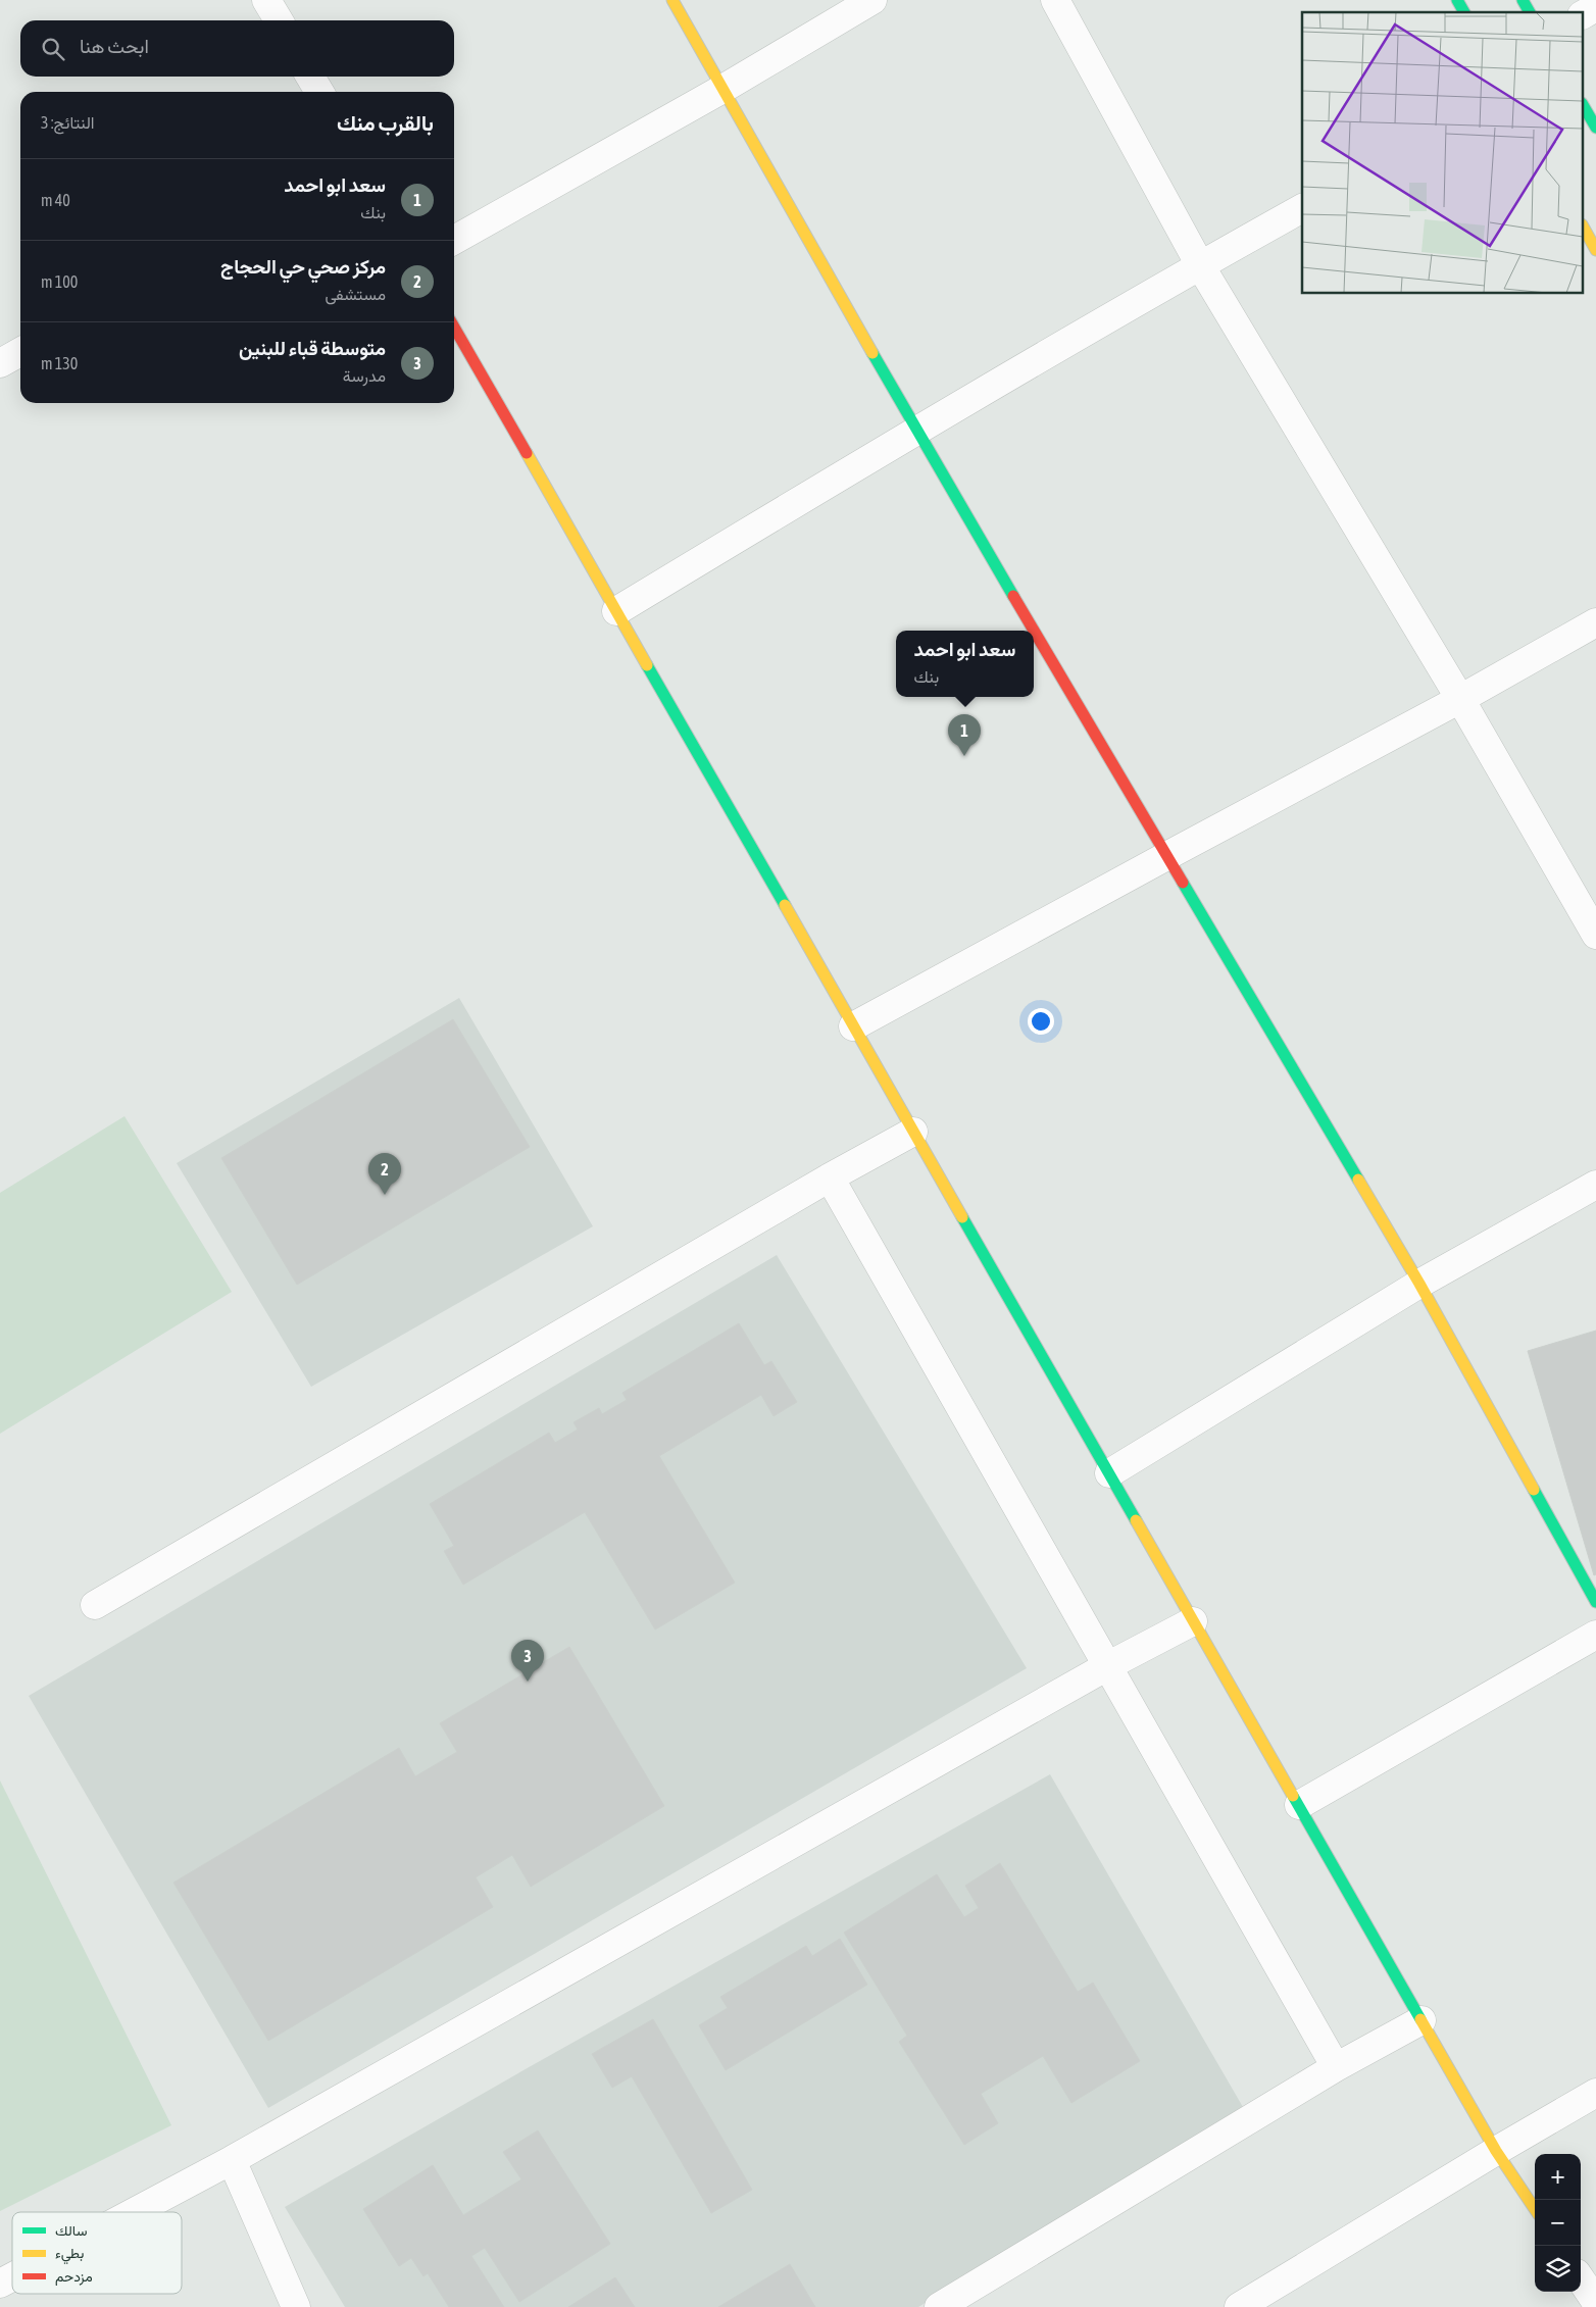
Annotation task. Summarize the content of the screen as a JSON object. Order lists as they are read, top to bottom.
{
  "legend": ["سالك", "بطيء", "مزدحم"],
  "page": {
    "search": "ابحث هنا",
    "heading": ["بالقرب منك", "النتائج: 3"],
    "list": [
      {
        "mark": "1",
        "name": "سعد ابو احمد",
        "note": "بنك",
        "value": "40 m"
      },
      {
        "mark": "2",
        "name": "مركز صحي حي الحجاج",
        "note": "مستشفى",
        "value": "100 m"
      },
      {
        "mark": "3",
        "name": "متوسطة قباء للبنين",
        "note": "مدرسة",
        "value": "130 m"
      }
    ],
    "popup": ["سعد ابو احمد", "بنك"],
    "pins": ["1", "2", "3"],
    "map_buttons": ["+", "−"]
  }
}
